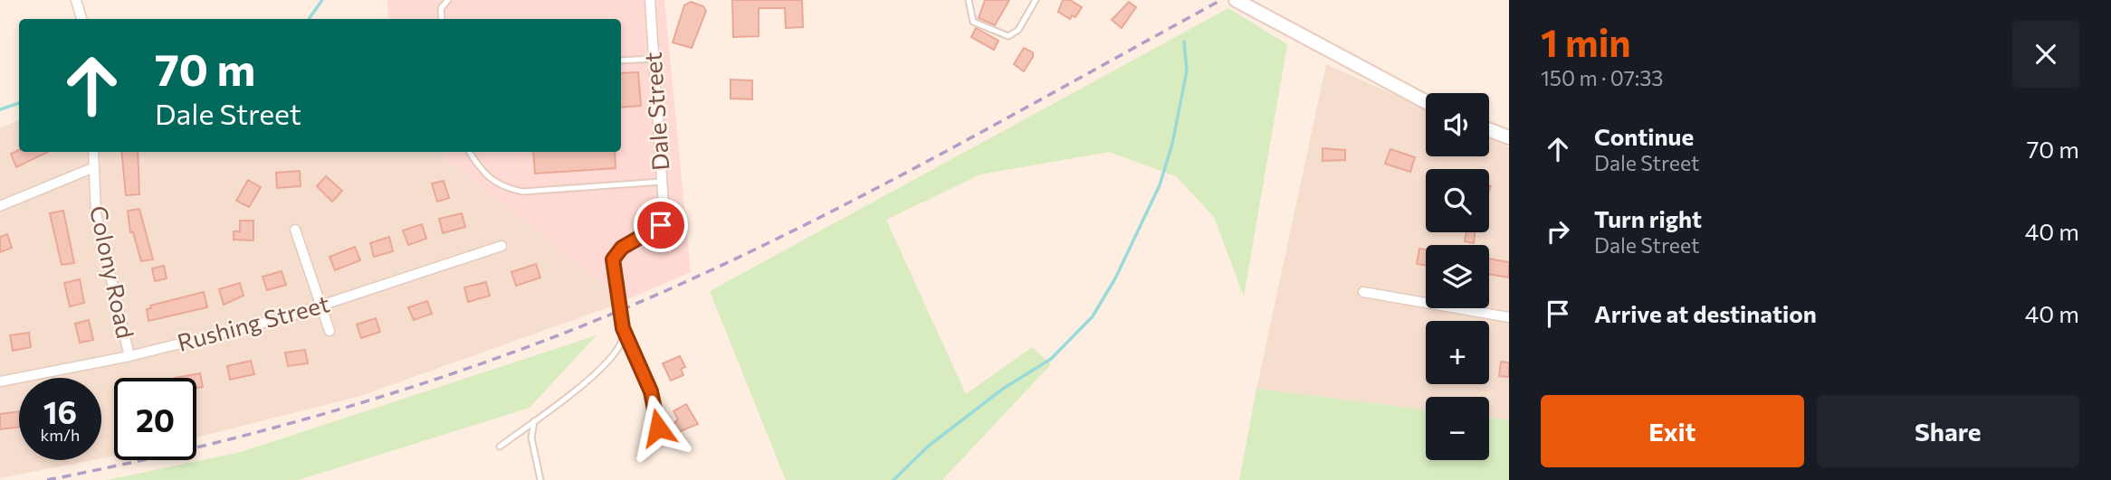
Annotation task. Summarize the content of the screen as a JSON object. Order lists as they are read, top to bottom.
{
  "streets": {
    "street": ["Dale Street", "Colony Road", "Rushing Street"]
  },
  "crossings": [
    ["Colony Road", "Rushing Street"]
  ],
  "page": {
    "heading": ["1 min", "150 m · 07:33"],
    "turn": ["70 m", "Dale Street"],
    "map_buttons": ["+", "−"],
    "list": [
      {
        "name": "Continue",
        "note": "Dale Street",
        "value": "70 m"
      },
      {
        "name": "Turn right",
        "note": "Dale Street",
        "value": "40 m"
      },
      {
        "name": "Arrive at destination",
        "value": "40 m"
      }
    ],
    "speed": "16 km/h",
    "limit": "20",
    "buttons": ["Exit", "Share"]
  }
}
